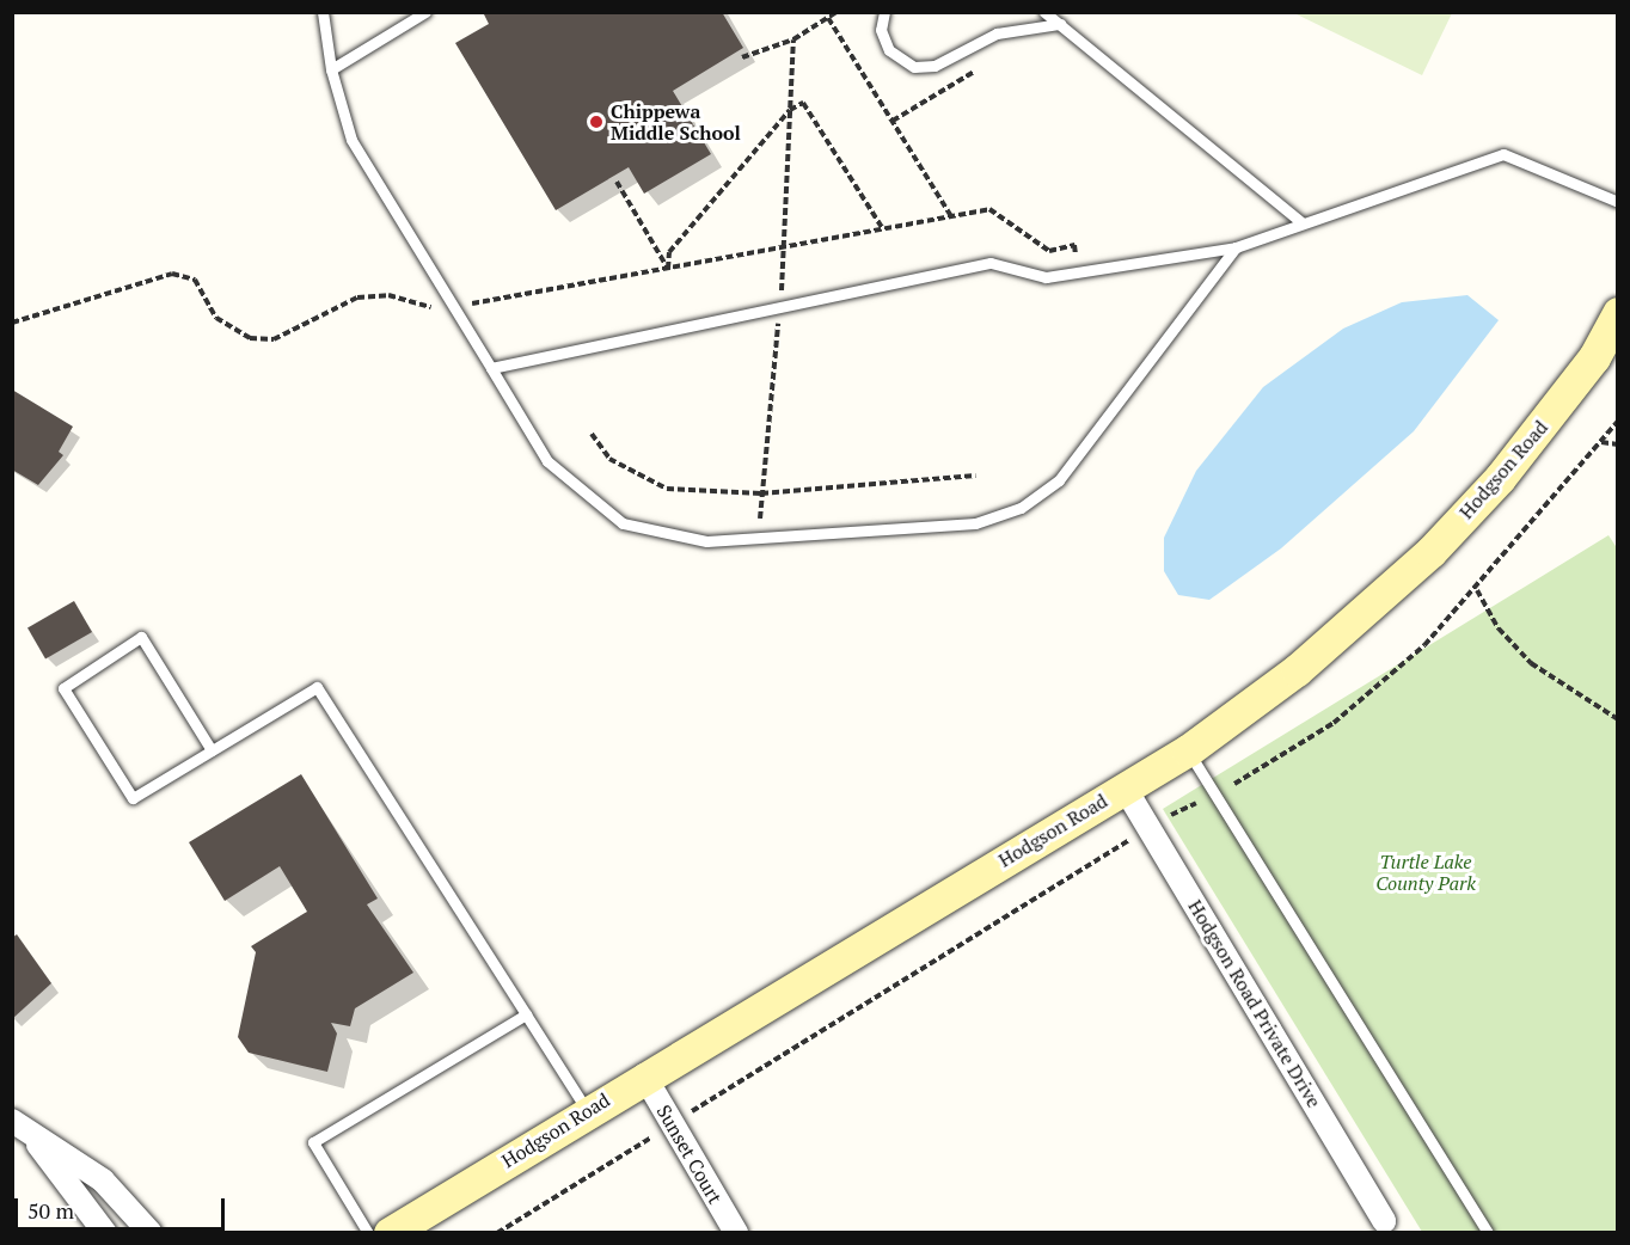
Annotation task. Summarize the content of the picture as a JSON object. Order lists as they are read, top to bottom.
{
  "streets": {
    "main road": ["Hodgson Road"],
    "street": ["Hodgson Road Private Drive", "Sunset Court"]
  },
  "crossings": [
    ["Hodgson Road", "Hodgson Road Private Drive"],
    ["Hodgson Road", "Sunset Court"]
  ],
  "parks": ["Turtle Lake County Park"],
  "places": ["Chippewa Middle School"],
  "scale_bar": "50 m"
}
